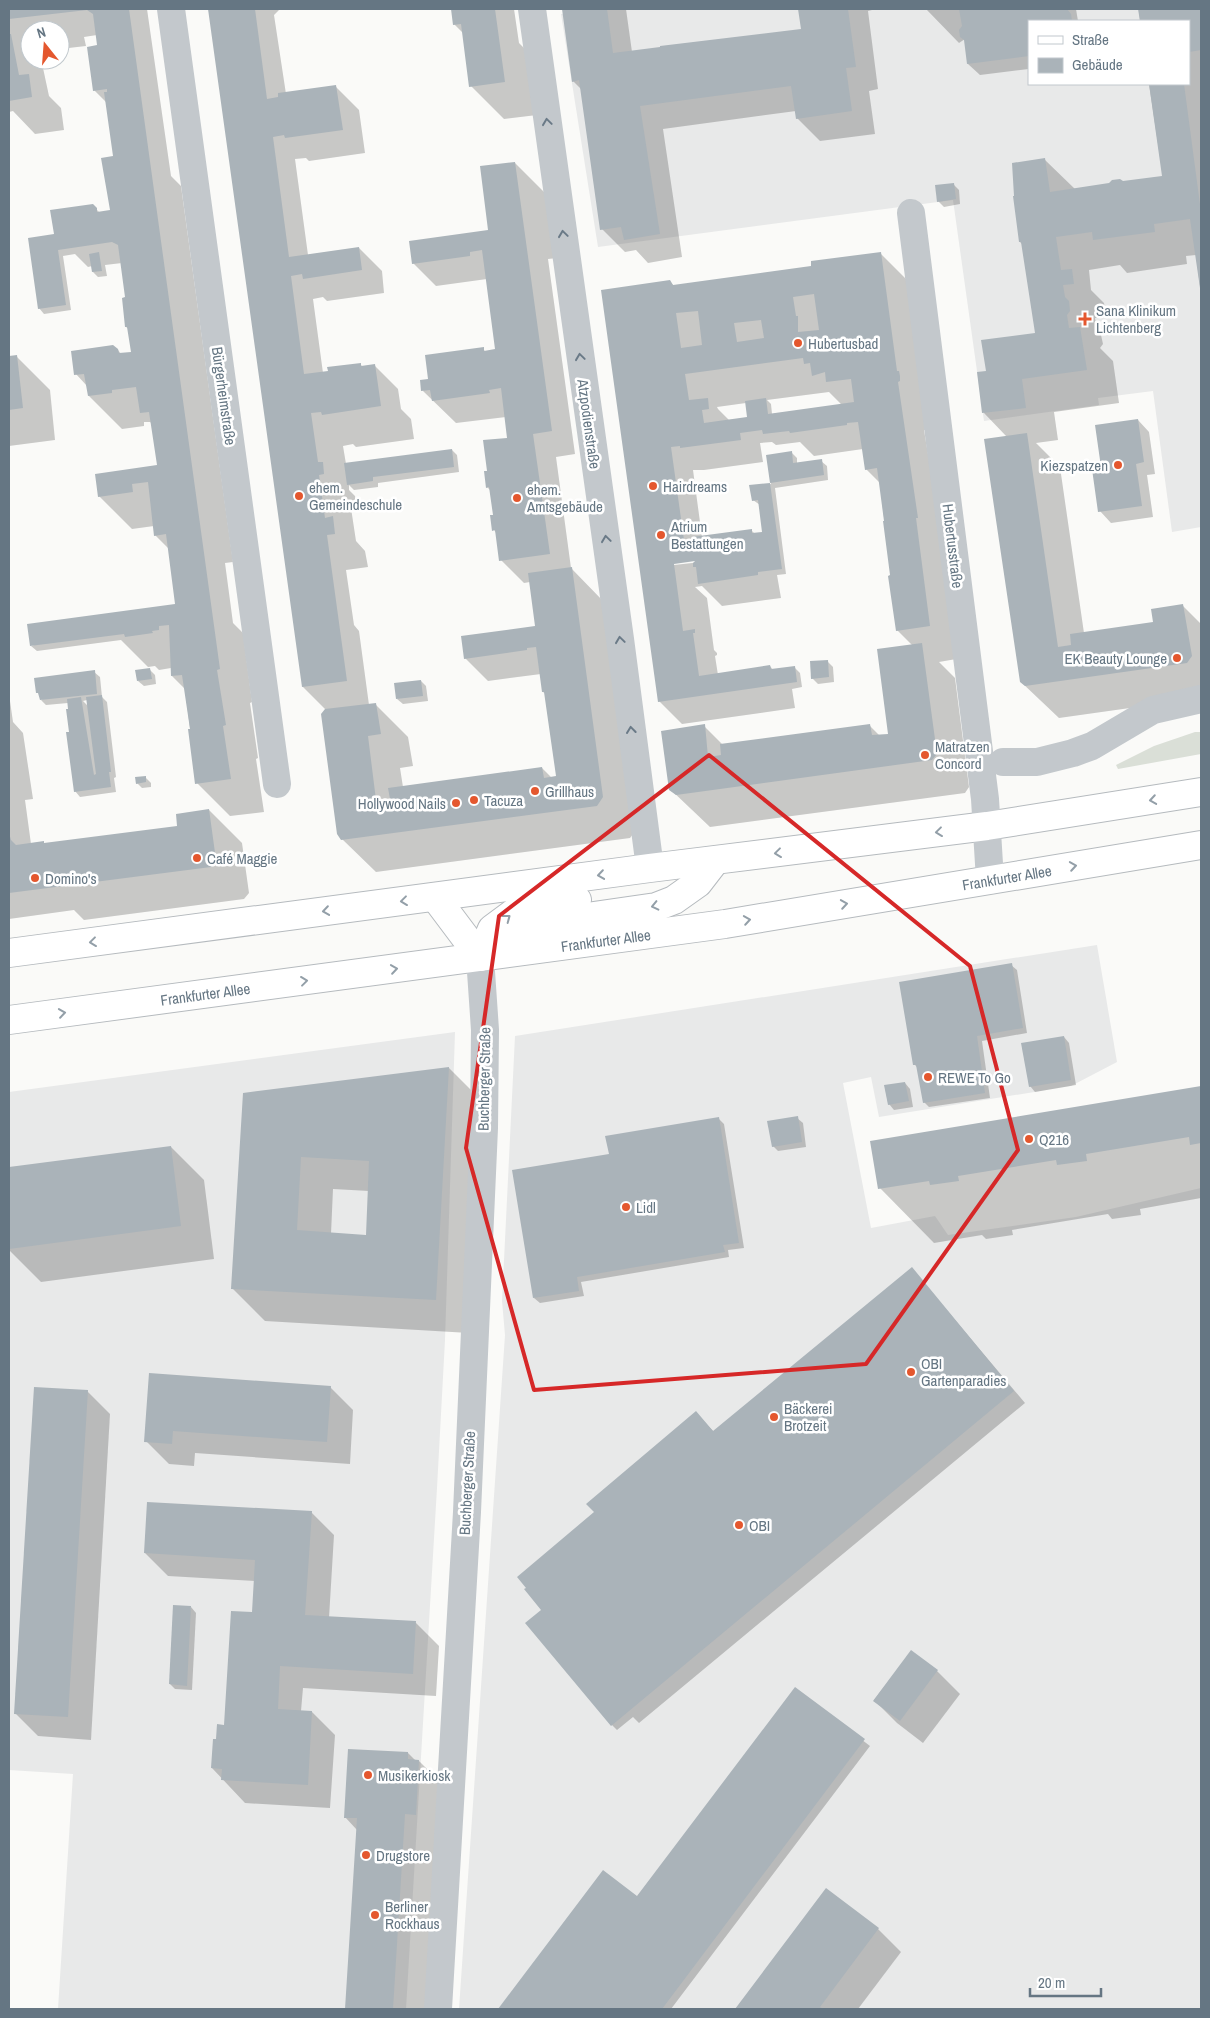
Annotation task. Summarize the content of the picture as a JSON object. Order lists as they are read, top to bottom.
{
  "streets": {
    "main road": ["Frankfurter Allee"],
    "street": [
      "Bürgerheimstraße",
      "Atzpodienstraße",
      "Hubertusstraße",
      "Buchberger Straße"
    ]
  },
  "crossings": [
    ["Hubertusstraße", "Frankfurter Allee"],
    ["Frankfurter Allee", "Buchberger Straße"]
  ],
  "one_way": ["Atzpodienstraße"],
  "places": {
    "health": ["Sana Klinikum Lichtenberg"],
    "other": [
      "Hubertusbad",
      "Kiezspatzen",
      "Hairdreams",
      "ehem. Gemeindeschule",
      "ehem. Amtsgebäude",
      "Atrium Bestattungen",
      "EK Beauty Lounge",
      "Matratzen Concord",
      "Grillhaus",
      "Tacuza",
      "Hollywood Nails",
      "Café Maggie",
      "Domino's",
      "REWE To Go",
      "Q216",
      "Lidl",
      "OBI Gartenparadies",
      "Bäckerei Brotzeit",
      "OBI",
      "Musikerkiosk",
      "Drugstore",
      "Berliner Rockhaus"
    ]
  },
  "legend": ["Straße", "Gebäude"],
  "scale_bar": "20 m",
  "north": "top"
}
